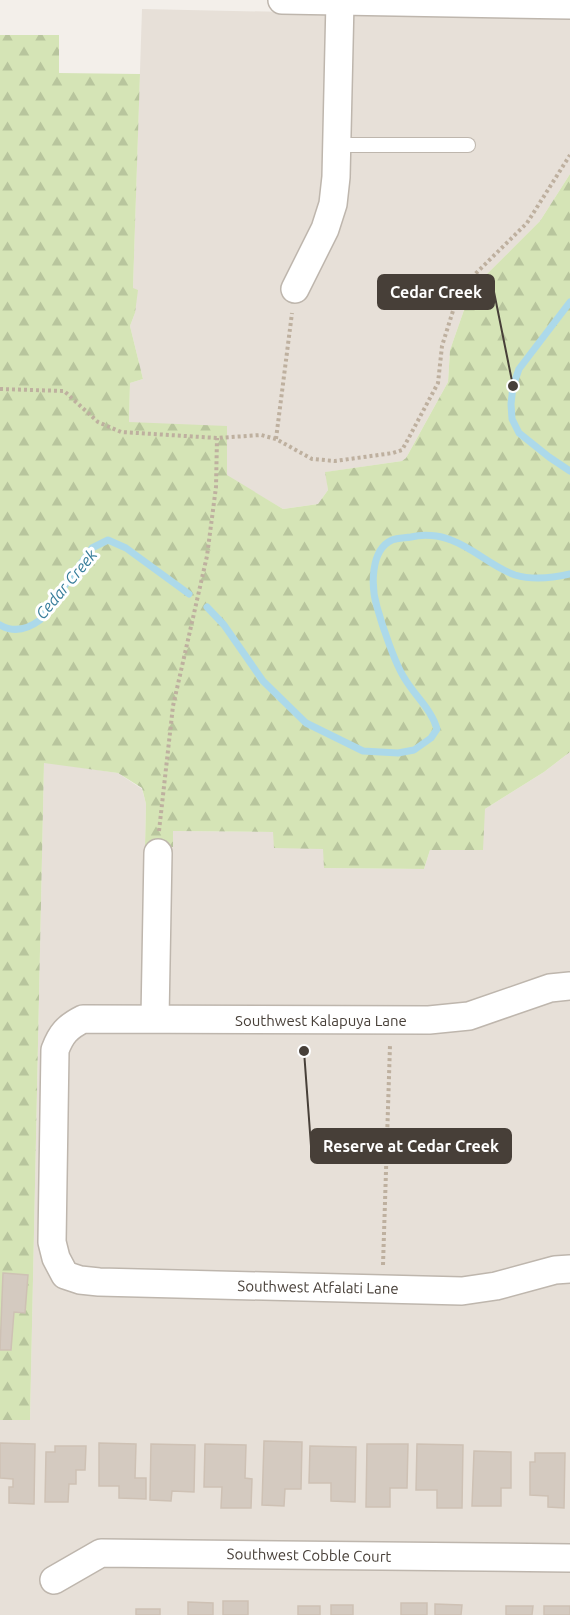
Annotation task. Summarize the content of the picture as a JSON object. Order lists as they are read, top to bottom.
{
  "streets": {
    "street": ["Southwest Kalapuya Lane", "Southwest Atfalati Lane", "Southwest Cobble Court"]
  },
  "crossings": [
    ["Southwest Kalapuya Lane", "Southwest Atfalati Lane"]
  ],
  "water": ["Cedar Creek"],
  "places": ["Cedar Creek", "Reserve at Cedar Creek"]
}
